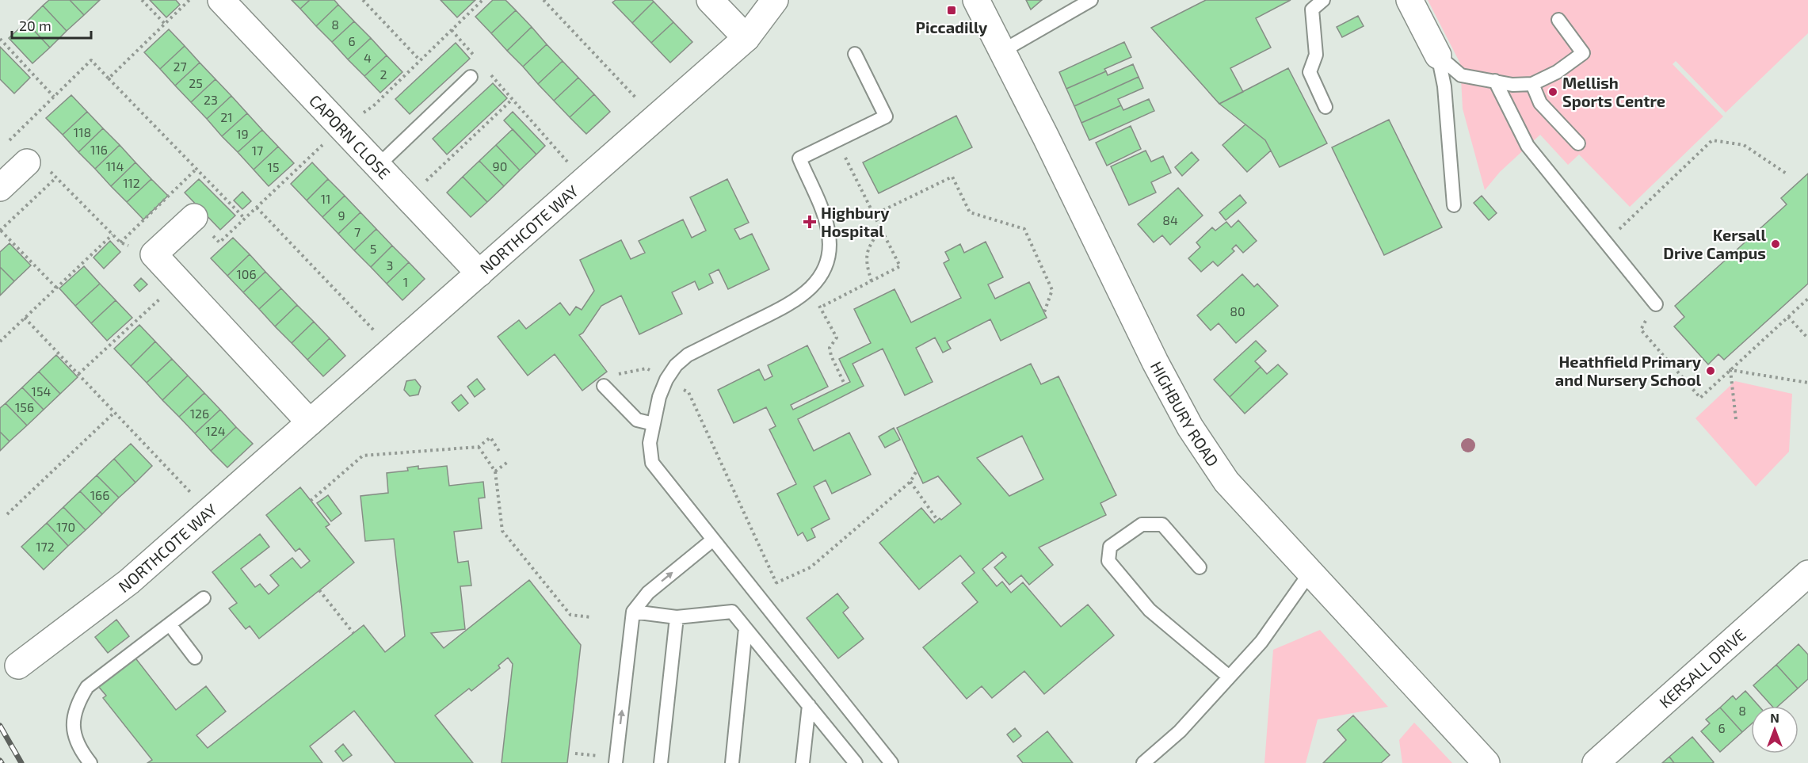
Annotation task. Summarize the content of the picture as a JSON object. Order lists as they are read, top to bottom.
{
  "streets": {
    "street": [
      "CAPORN CLOSE",
      "NORTHCOTE WAY",
      "HIGHBURY ROAD",
      "KERSALL DRIVE"
    ]
  },
  "crossings": [
    ["CAPORN CLOSE", "NORTHCOTE WAY"]
  ],
  "places": {
    "transit": ["Piccadilly"],
    "other": ["Mellish Sports Centre", "Kersall Drive Campus", "Heathfield Primary and Nursery School"],
    "health": ["Highbury Hospital"]
  },
  "house_numbers": [
    "8",
    "6",
    "4",
    "27",
    "2",
    "25",
    "23",
    "21",
    "118",
    "19",
    "116",
    "17",
    "114",
    "90",
    "15",
    "112",
    "11",
    "9",
    "84",
    "7",
    "5",
    "3",
    "106",
    "1",
    "80",
    "154",
    "156",
    "126",
    "124",
    "166",
    "170",
    "172",
    "8",
    "6"
  ],
  "scale_bar": "20 m",
  "north": "top"
}
